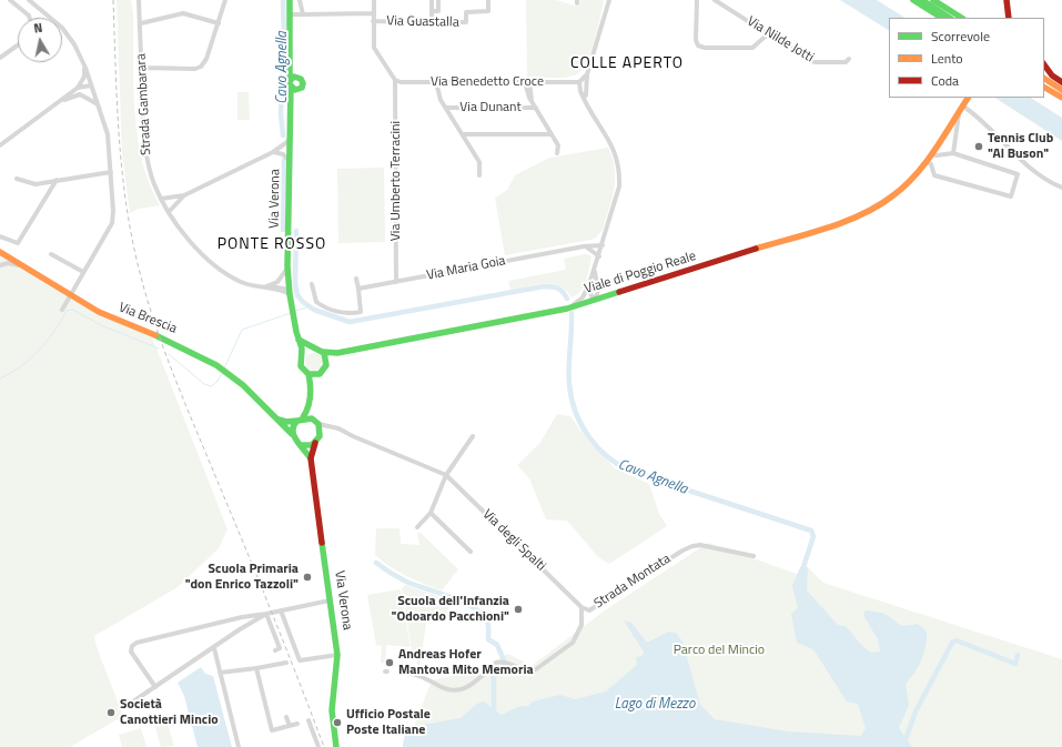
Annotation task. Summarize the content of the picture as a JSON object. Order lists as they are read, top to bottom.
{
  "streets": {
    "main road": ["Via Verona", "Viale di Poggio Reale", "Via Brescia"],
    "street": [
      "Via Guastalla",
      "Via Nilde Jotti",
      "Via Benedetto Croce",
      "Strada Gambarara",
      "Via Dunant",
      "Via Umberto Terracini",
      "Via Maria Goia",
      "Via degli Spalti",
      "Strada Montata"
    ]
  },
  "crossings": [
    ["Via Benedetto Croce", "Via Umberto Terracini"],
    ["Strada Gambarara", "Via Verona"],
    ["Via Umberto Terracini", "Via Maria Goia"],
    ["Via Verona", "Viale di Poggio Reale"],
    ["Via Verona", "Via Brescia"],
    ["Via Verona", "Via degli Spalti"],
    ["Via Brescia", "Via degli Spalti"],
    ["Via degli Spalti", "Strada Montata"]
  ],
  "districts": ["COLLE APERTO", "PONTE ROSSO"],
  "water": ["Cavo Agnella", "Lago di Mezzo"],
  "parks": ["Parco del Mincio"],
  "places": [
    "Tennis Club \"Al Buson\"",
    "Scuola Primaria \"don Enrico Tazzoli\"",
    "Scuola dell'Infanzia \"Odoardo Pacchioni\"",
    "Andreas Hofer Mantova Mito Memoria",
    "Società Canottieri Mincio",
    "Ufficio Postale Poste Italiane"
  ],
  "legend": ["Scorrevole", "Lento", "Coda"],
  "north": "top"
}
